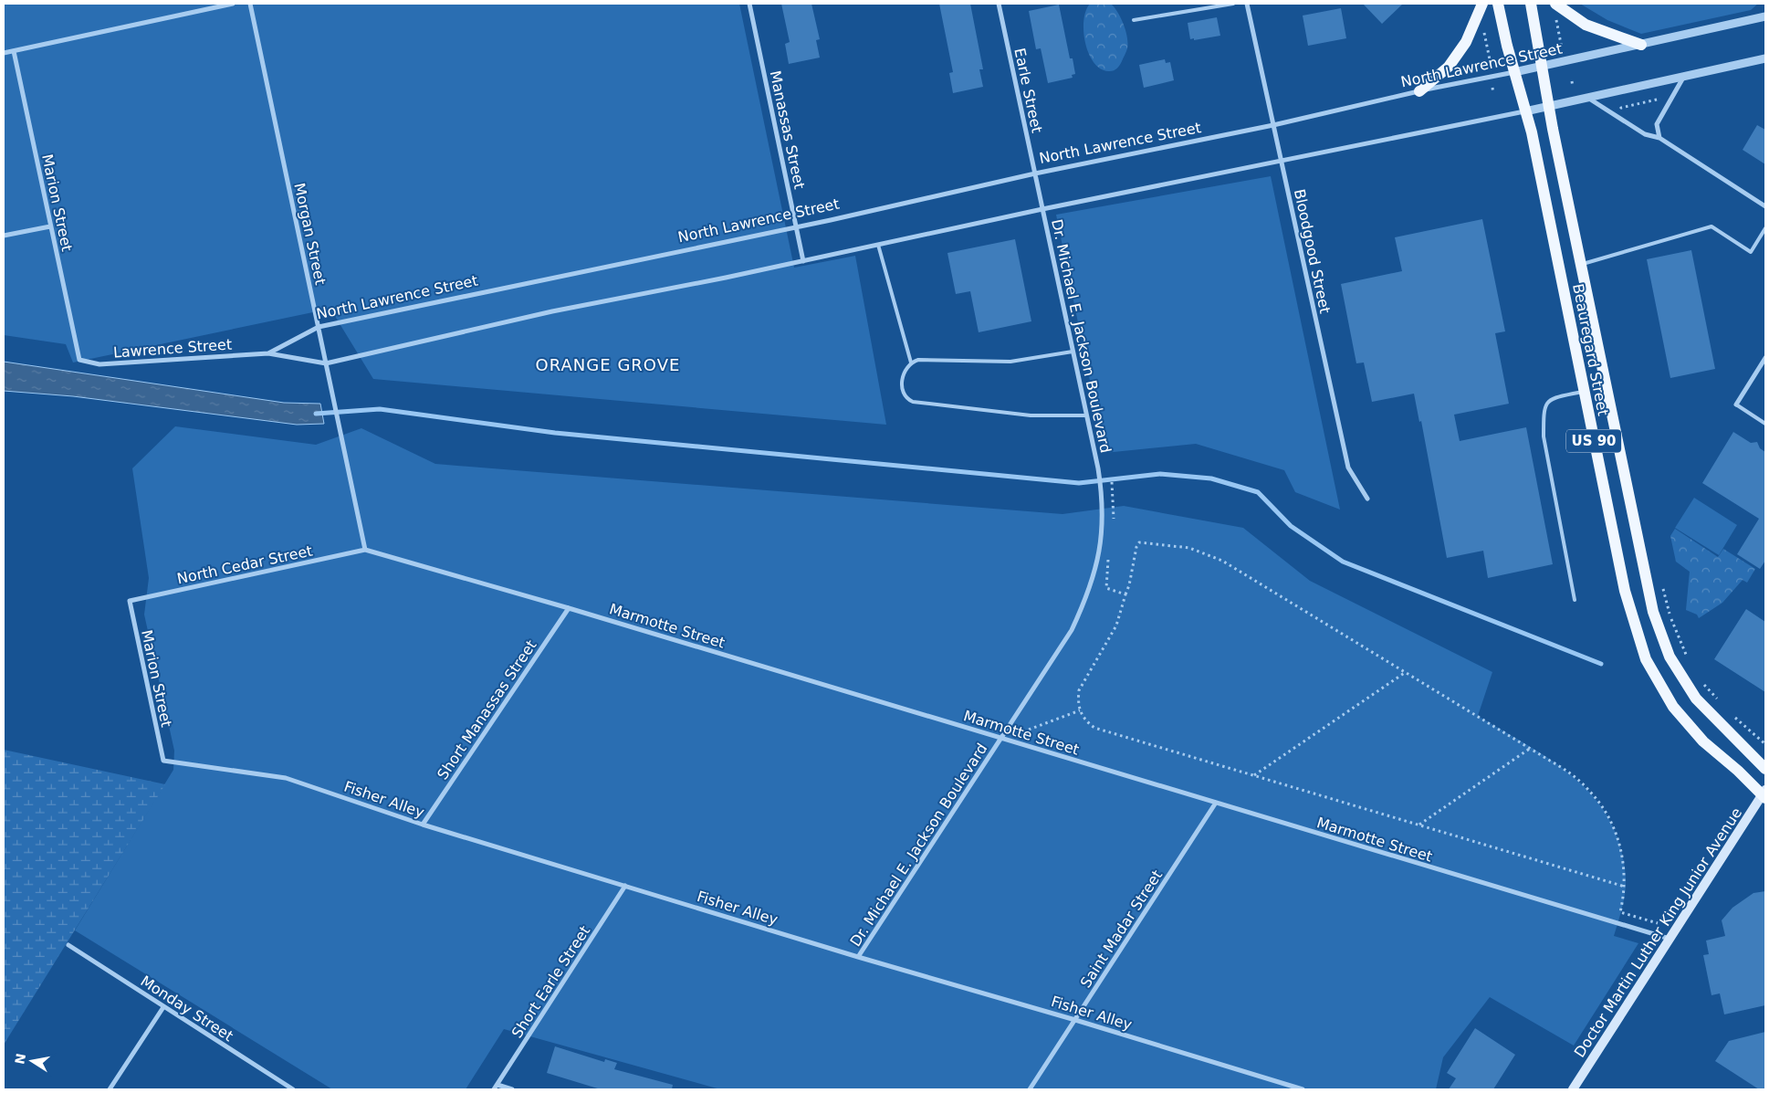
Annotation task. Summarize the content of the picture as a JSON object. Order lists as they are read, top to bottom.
{
  "streets": {
    "main road": ["Beauregard Street", "US 90", "Doctor Martin Luther King Junior Avenue"],
    "street": [
      "North Lawrence Street",
      "Earle Street",
      "Manassas Street",
      "Marion Street",
      "Morgan Street",
      "Bloodgood Street",
      "Dr. Michael E. Jackson Boulevard",
      "Lawrence Street",
      "North Cedar Street",
      "Marmotte Street",
      "Short Manassas Street",
      "Fisher Alley",
      "Saint Madar Street",
      "Short Earle Street",
      "Monday Street"
    ]
  },
  "crossings": [
    ["North Lawrence Street", "Earle Street"],
    ["North Lawrence Street", "Manassas Street"],
    ["North Lawrence Street", "Morgan Street"],
    ["North Lawrence Street", "Bloodgood Street"],
    ["North Lawrence Street", "Lawrence Street"],
    ["North Lawrence Street", "Beauregard Street"],
    ["Earle Street", "Dr. Michael E. Jackson Boulevard"],
    ["Marion Street", "Lawrence Street"],
    ["Marion Street", "North Cedar Street"],
    ["Marion Street", "Fisher Alley"],
    ["Morgan Street", "North Cedar Street"],
    ["Morgan Street", "Marmotte Street"],
    ["Dr. Michael E. Jackson Boulevard", "Marmotte Street"],
    ["Dr. Michael E. Jackson Boulevard", "Fisher Alley"],
    ["Beauregard Street", "Doctor Martin Luther King Junior Avenue"],
    ["North Cedar Street", "Marmotte Street"],
    ["Marmotte Street", "Short Manassas Street"],
    ["Marmotte Street", "Saint Madar Street"],
    ["Marmotte Street", "Doctor Martin Luther King Junior Avenue"],
    ["Short Manassas Street", "Fisher Alley"],
    ["Fisher Alley", "Saint Madar Street"],
    ["Fisher Alley", "Short Earle Street"]
  ],
  "districts": ["ORANGE GROVE"],
  "north": "left"
}
